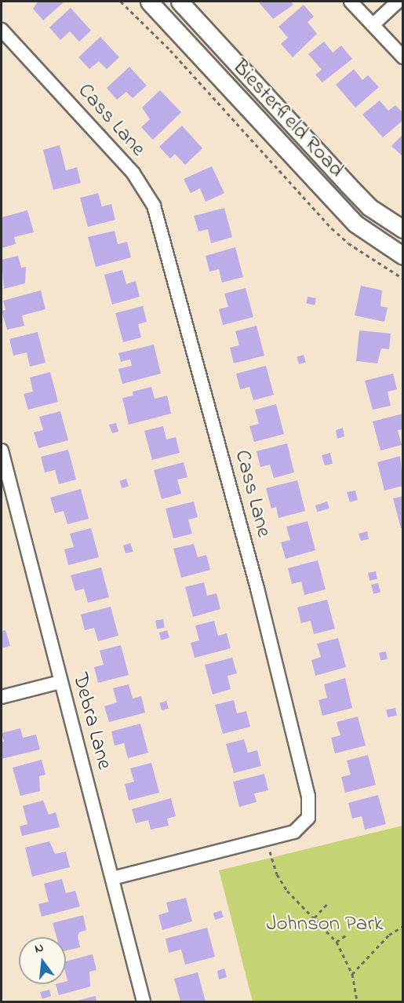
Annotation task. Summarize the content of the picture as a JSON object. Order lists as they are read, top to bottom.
{
  "streets": {
    "street": ["Biesterfield Road", "Cass Lane", "Debra Lane"]
  },
  "crossings": [
    ["Cass Lane", "Debra Lane"]
  ],
  "parks": ["Johnson Park"],
  "north": "top"
}
